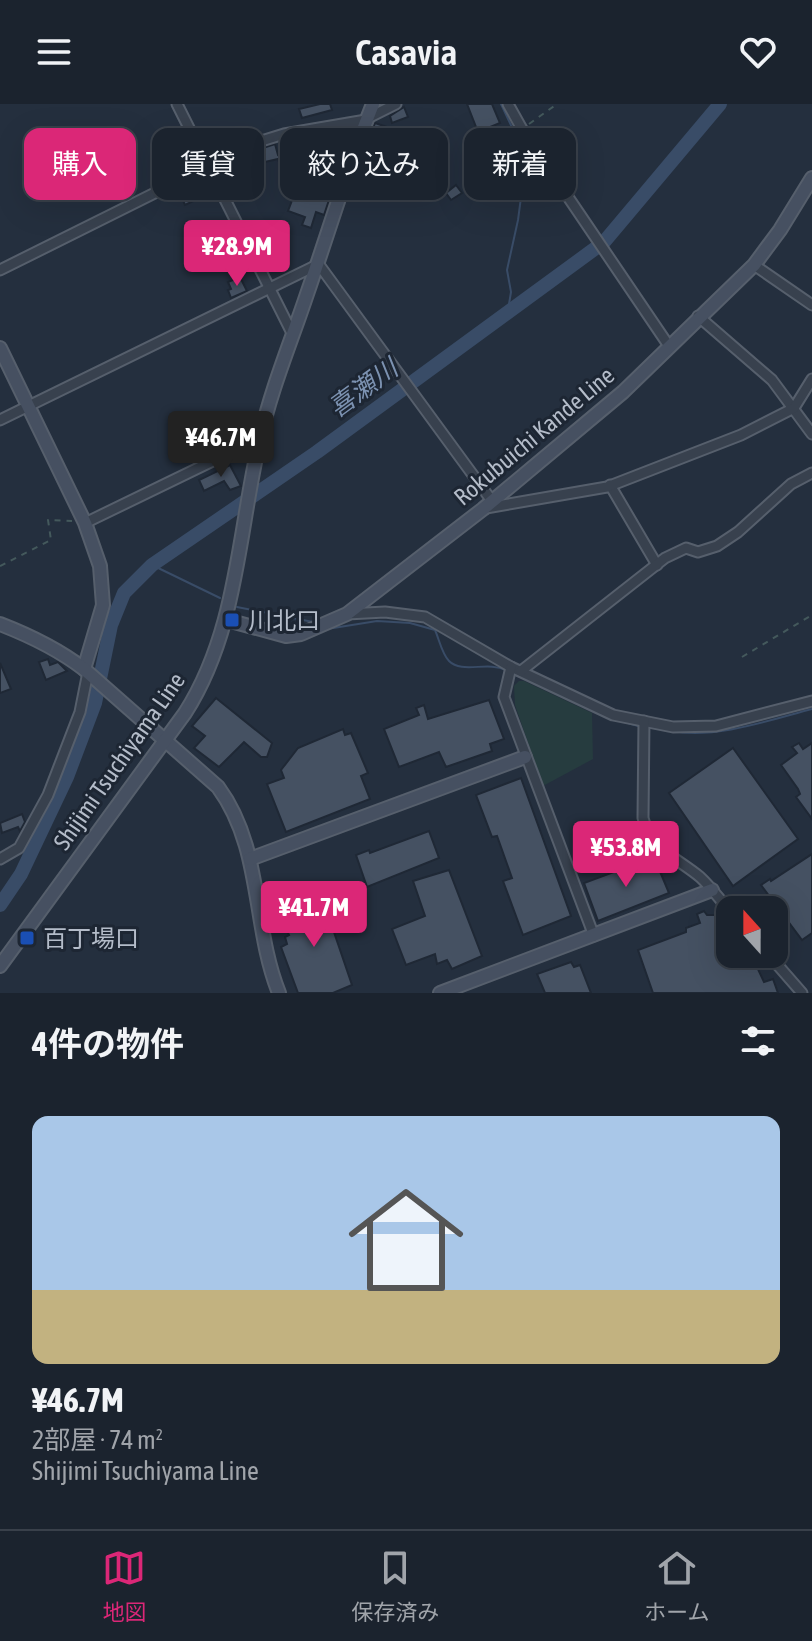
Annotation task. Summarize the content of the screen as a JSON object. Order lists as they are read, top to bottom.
{
  "streets": {
    "main road": ["Rokubuichi Kande Line", "Shijimi Tsuchiyama Line"]
  },
  "crossings": [
    ["Rokubuichi Kande Line", "Shijimi Tsuchiyama Line"]
  ],
  "water": ["喜瀬川"],
  "places": {
    "transit": ["川北口", "百丁場口"]
  },
  "north": "top",
  "page": {
    "header": "Casavia",
    "chip": [
      "購入",
      "賃貸",
      "絞り込み",
      "新着"
    ],
    "price": [
      "¥28.9M",
      "¥46.7M",
      "¥53.8M",
      "¥41.7M"
    ],
    "heading": "4件の物件",
    "list": [
      {
        "name": "¥46.7M",
        "note": "2部屋 · 74 m² · Shijimi Tsuchiyama Line"
      }
    ],
    "tabs": ["地図", "保存済み", "ホーム"]
  }
}
